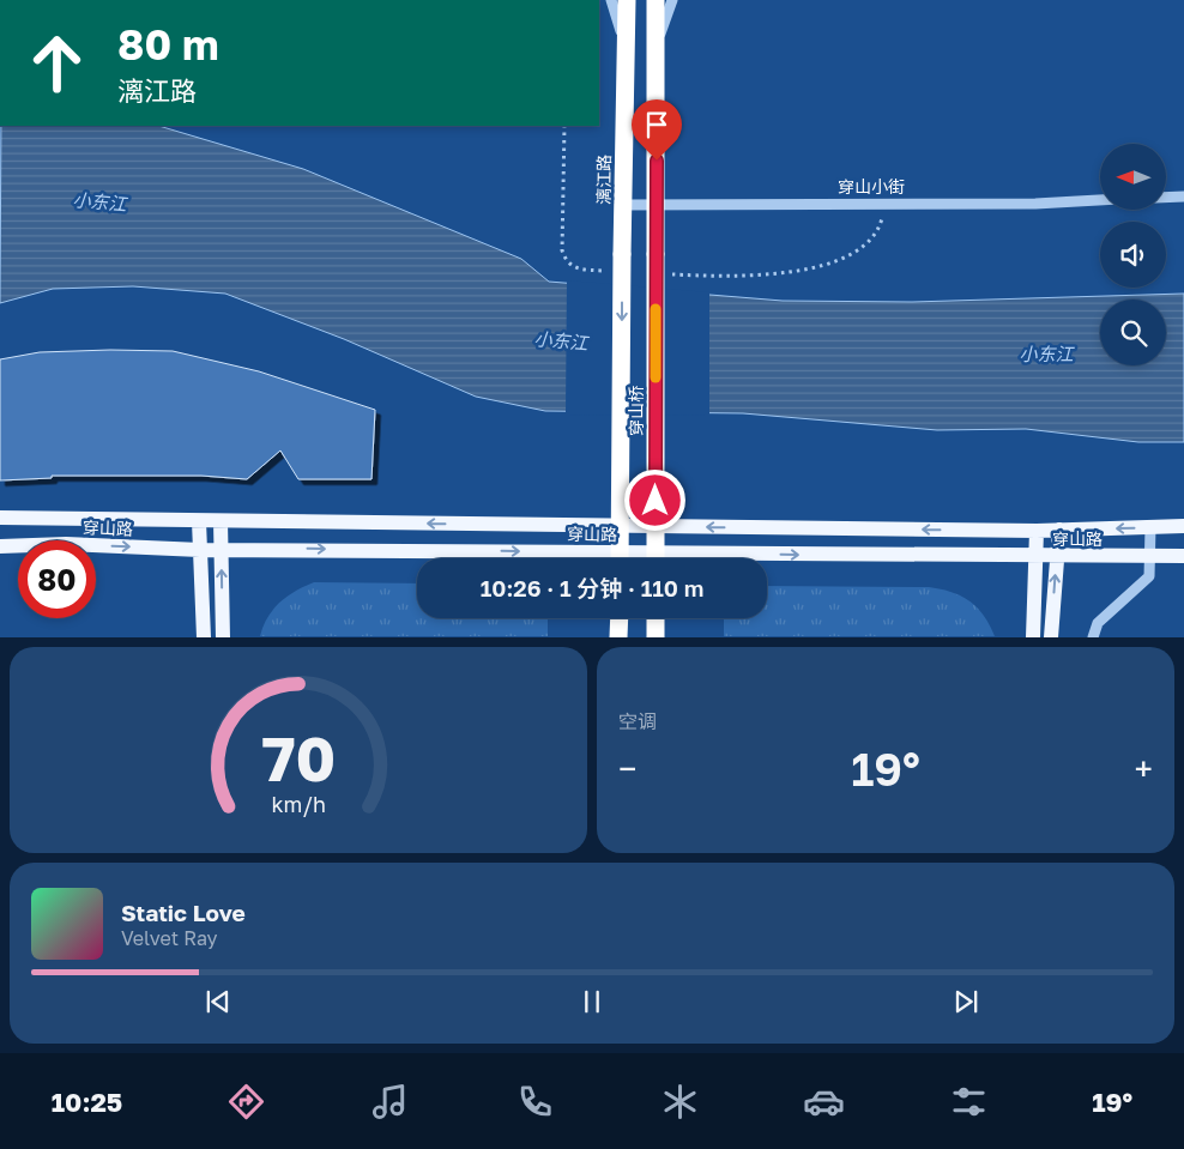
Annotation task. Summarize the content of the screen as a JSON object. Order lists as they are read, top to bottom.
{
  "streets": {
    "highway": ["漓江路", "穿山桥"],
    "main road": ["穿山路"],
    "street": ["穿山小街"]
  },
  "crossings": [
    ["漓江路", "穿山小街"],
    ["漓江路", "穿山桥"],
    ["穿山小街", "穿山桥"]
  ],
  "water": ["小东江"],
  "north": "left",
  "page": {
    "turn": ["80 m", "漓江路"],
    "limit": "80",
    "trip": "10:26 · 1 分钟 · 110 m",
    "tile": "空调",
    "heat": ["−", "19°", "+"],
    "song": ["Static Love", "Velvet Ray"],
    "tabs": ["10:25", "19°"],
    "gauge": ["70", "km/h"]
  }
}
